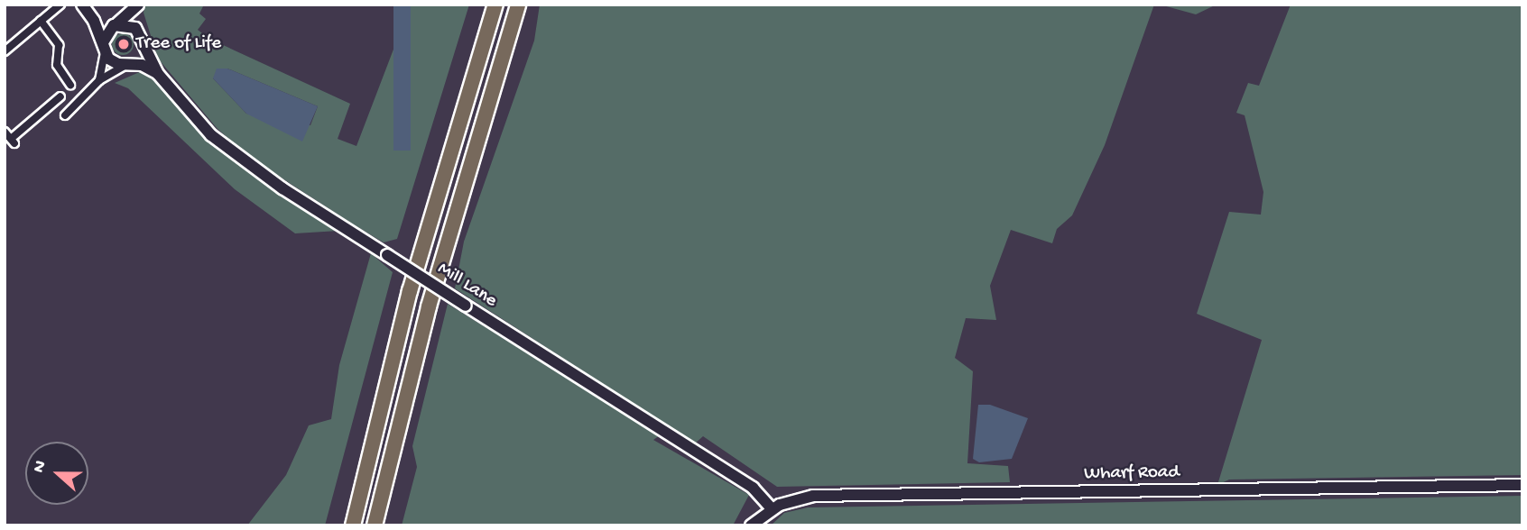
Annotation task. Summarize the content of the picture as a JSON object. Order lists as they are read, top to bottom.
{
  "streets": {
    "street": ["Mill Lane", "Wharf Road"]
  },
  "crossings": [
    ["Mill Lane", "Wharf Road"]
  ],
  "places": ["Tree of Life"],
  "north": "left"
}
